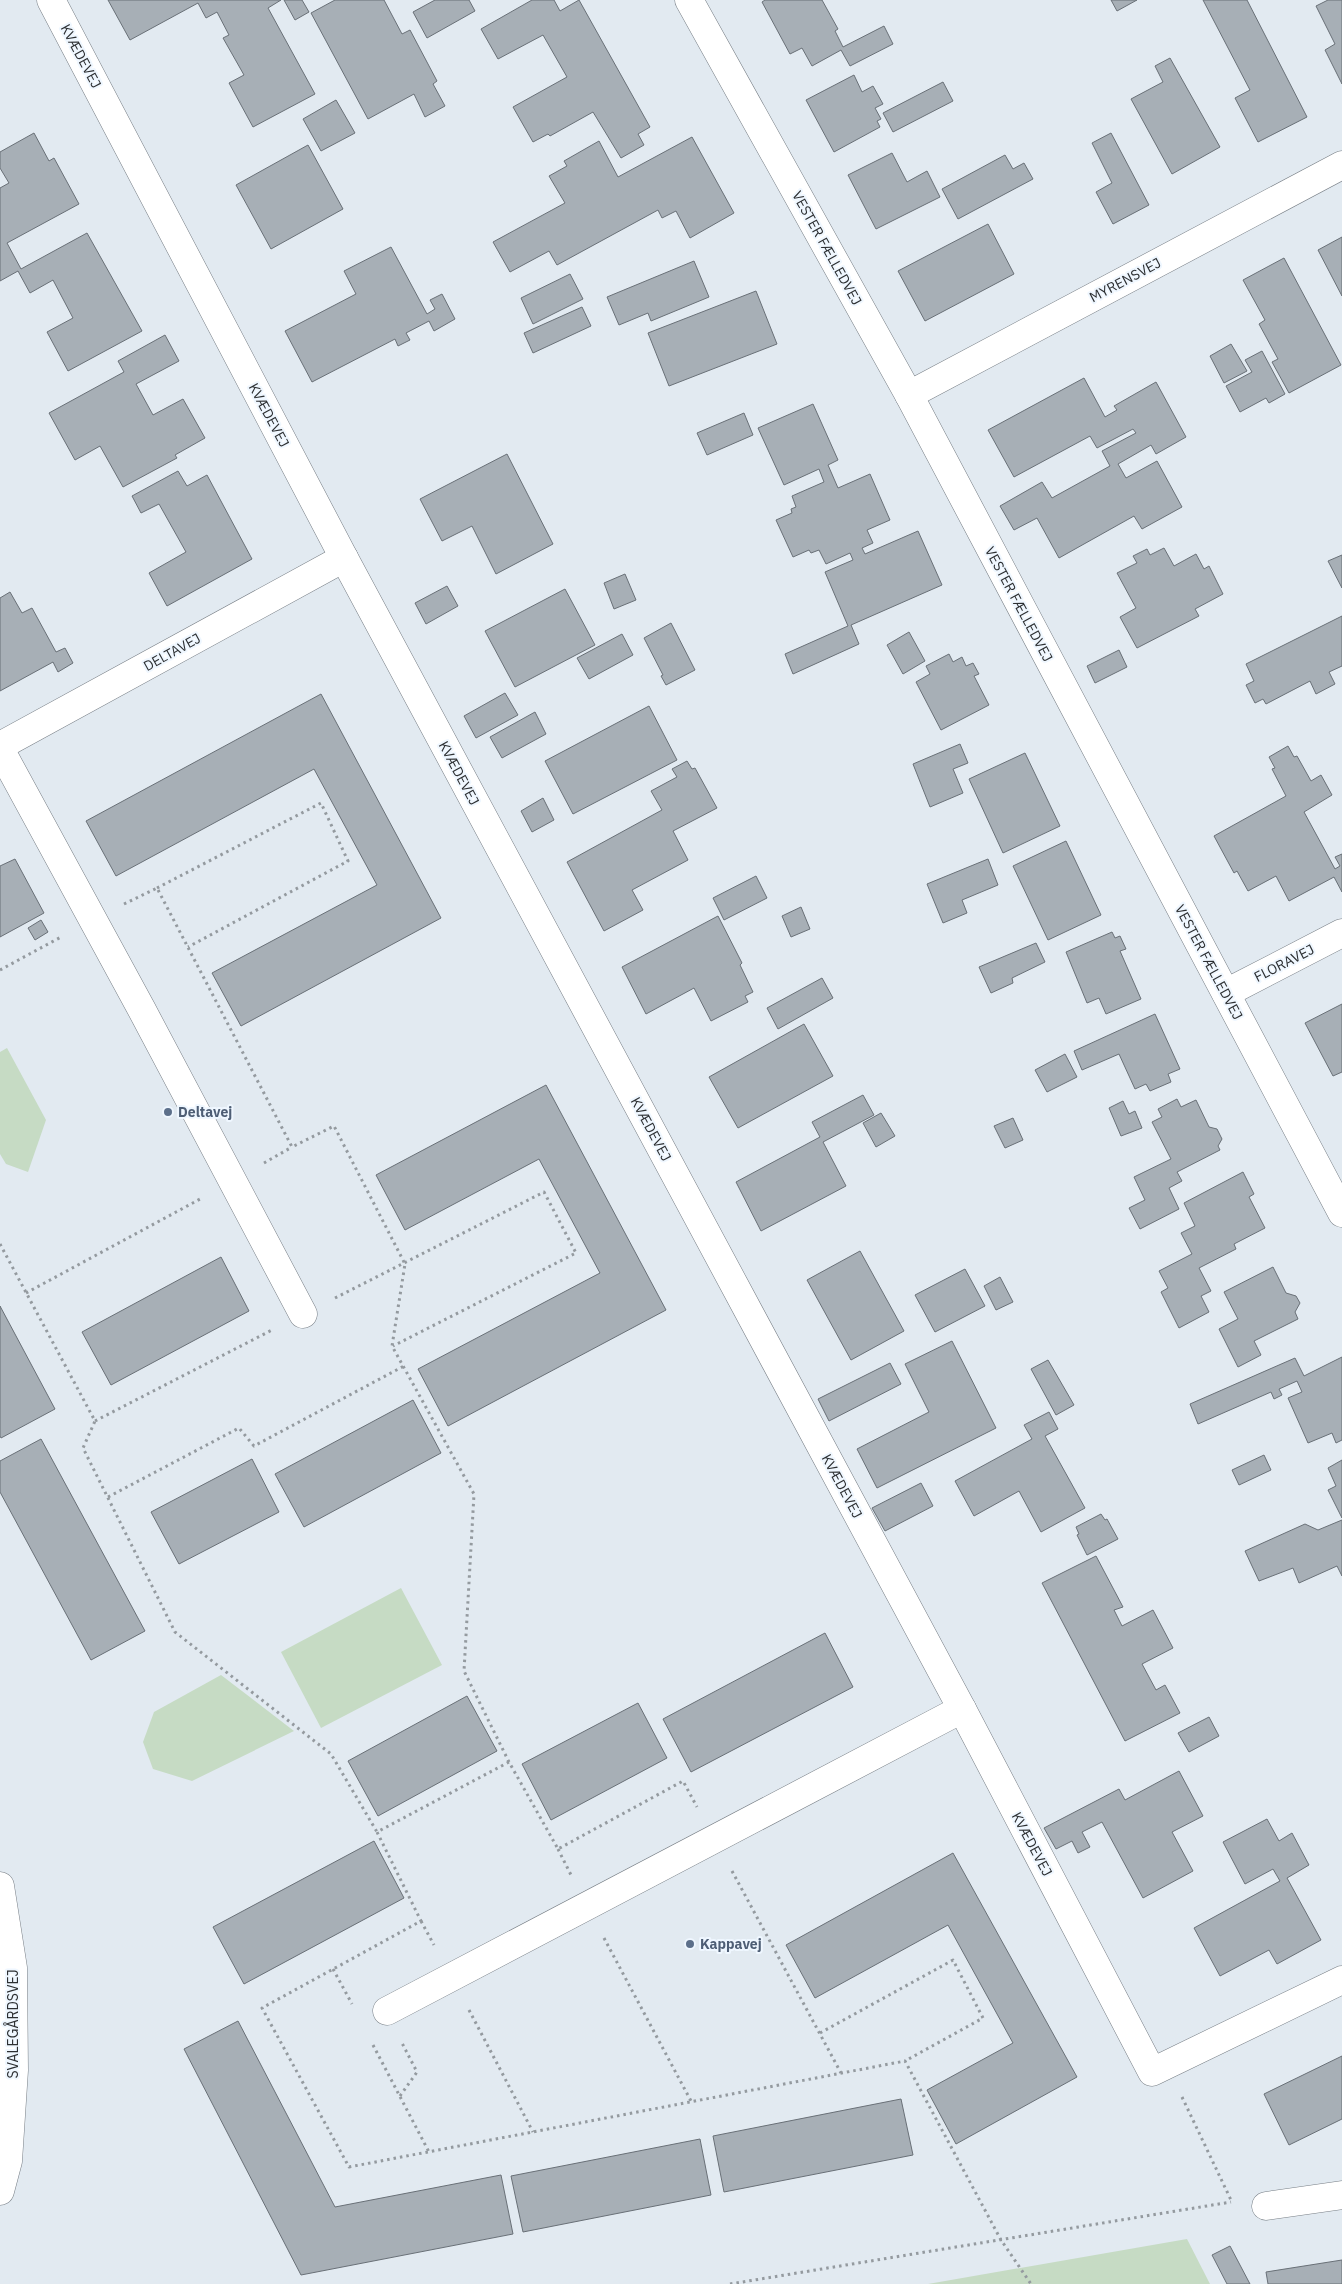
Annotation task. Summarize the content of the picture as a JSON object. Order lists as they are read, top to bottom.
{
  "streets": {
    "street": [
      "KVÆDEVEJ",
      "VESTER FÆLLEDVEJ",
      "MYRENSVEJ",
      "DELTAVEJ",
      "FLORAVEJ",
      "SVALEGÅRDSVEJ"
    ]
  },
  "crossings": [
    ["KVÆDEVEJ", "DELTAVEJ"],
    ["VESTER FÆLLEDVEJ", "MYRENSVEJ"],
    ["VESTER FÆLLEDVEJ", "FLORAVEJ"]
  ],
  "places": ["Deltavej", "Kappavej"]
}
